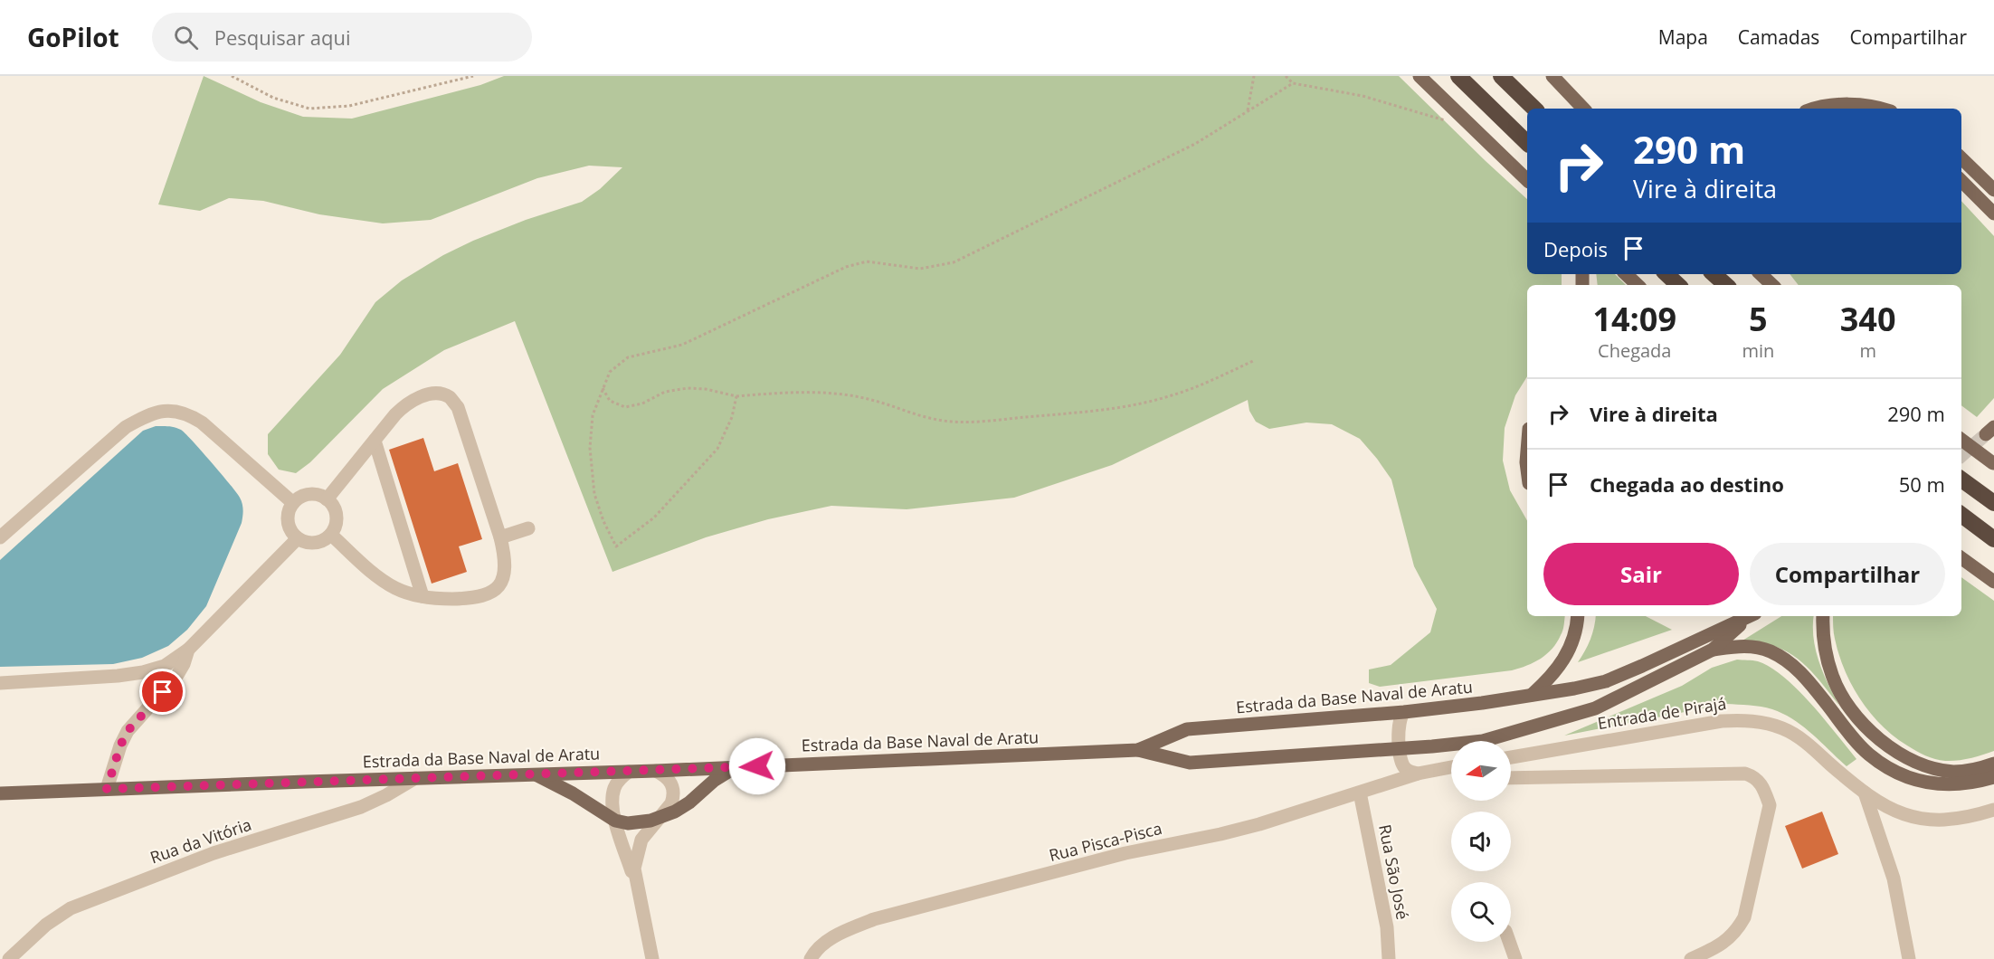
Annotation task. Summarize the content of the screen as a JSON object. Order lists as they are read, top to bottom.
{
  "streets": {
    "main road": ["Estrada da Base Naval de Aratu"],
    "street": [
      "Entrada de Pirajá",
      "Rua da Vitória",
      "Rua Pisca-Pisca",
      "Rua São José"
    ]
  },
  "crossings": [
    ["Estrada da Base Naval de Aratu", "Rua da Vitória"],
    ["Rua Pisca-Pisca", "Rua São José"]
  ],
  "north": "left",
  "page": {
    "header": "GoPilot",
    "search": "Pesquisar aqui",
    "nav": ["Mapa", "Camadas", "Compartilhar"],
    "turn": ["290 m", "Vire à direita"],
    "then": "Depois",
    "eta": [
      "14:09",
      "Chegada",
      "5",
      "min",
      "340",
      "m"
    ],
    "list": [
      {
        "name": "Vire à direita",
        "value": "290 m"
      },
      {
        "name": "Chegada ao destino",
        "value": "50 m"
      }
    ],
    "buttons": ["Sair", "Compartilhar"]
  }
}
